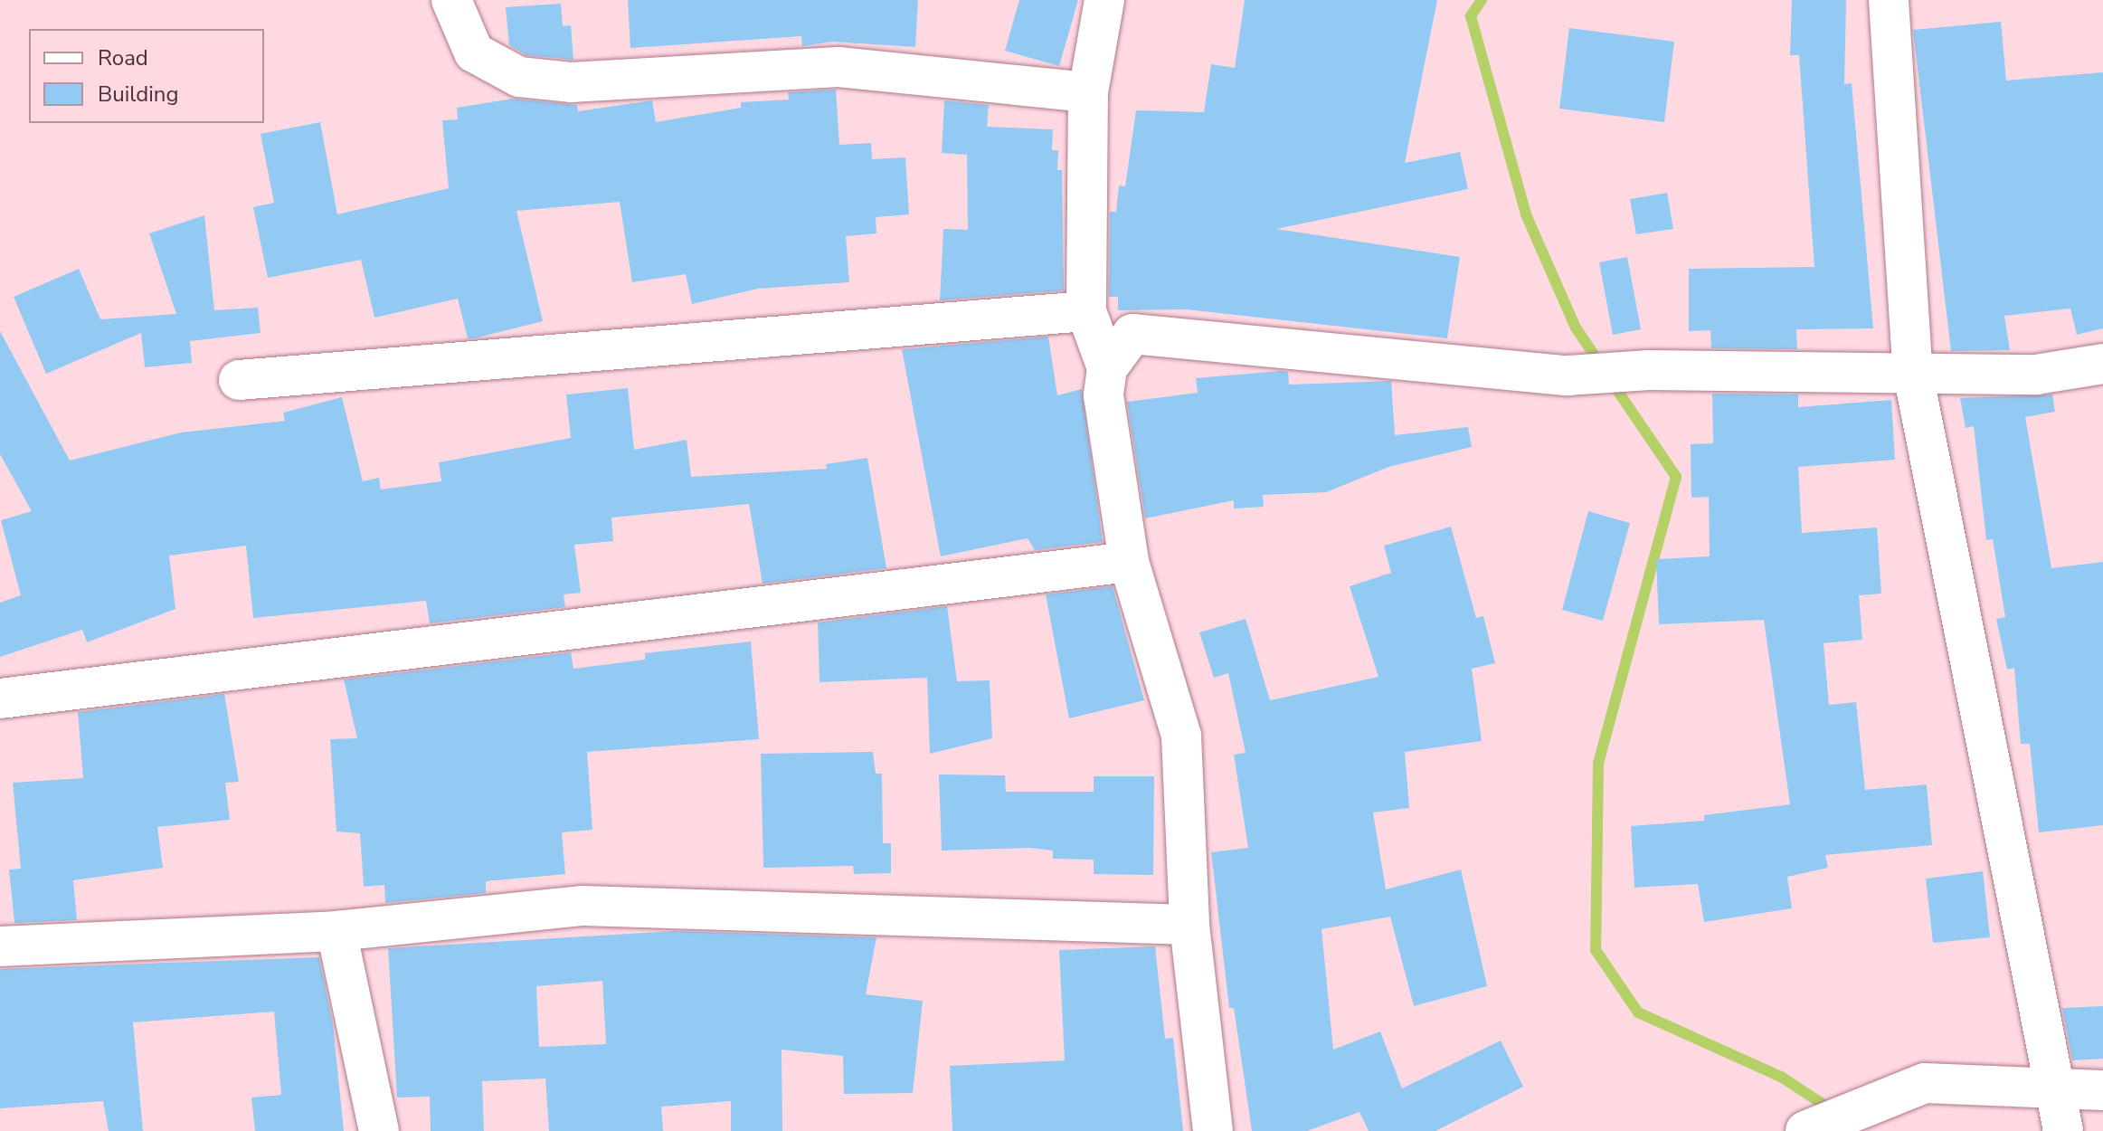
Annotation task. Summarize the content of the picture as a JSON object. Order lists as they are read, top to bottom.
{
  "legend": ["Road", "Building"]
}
